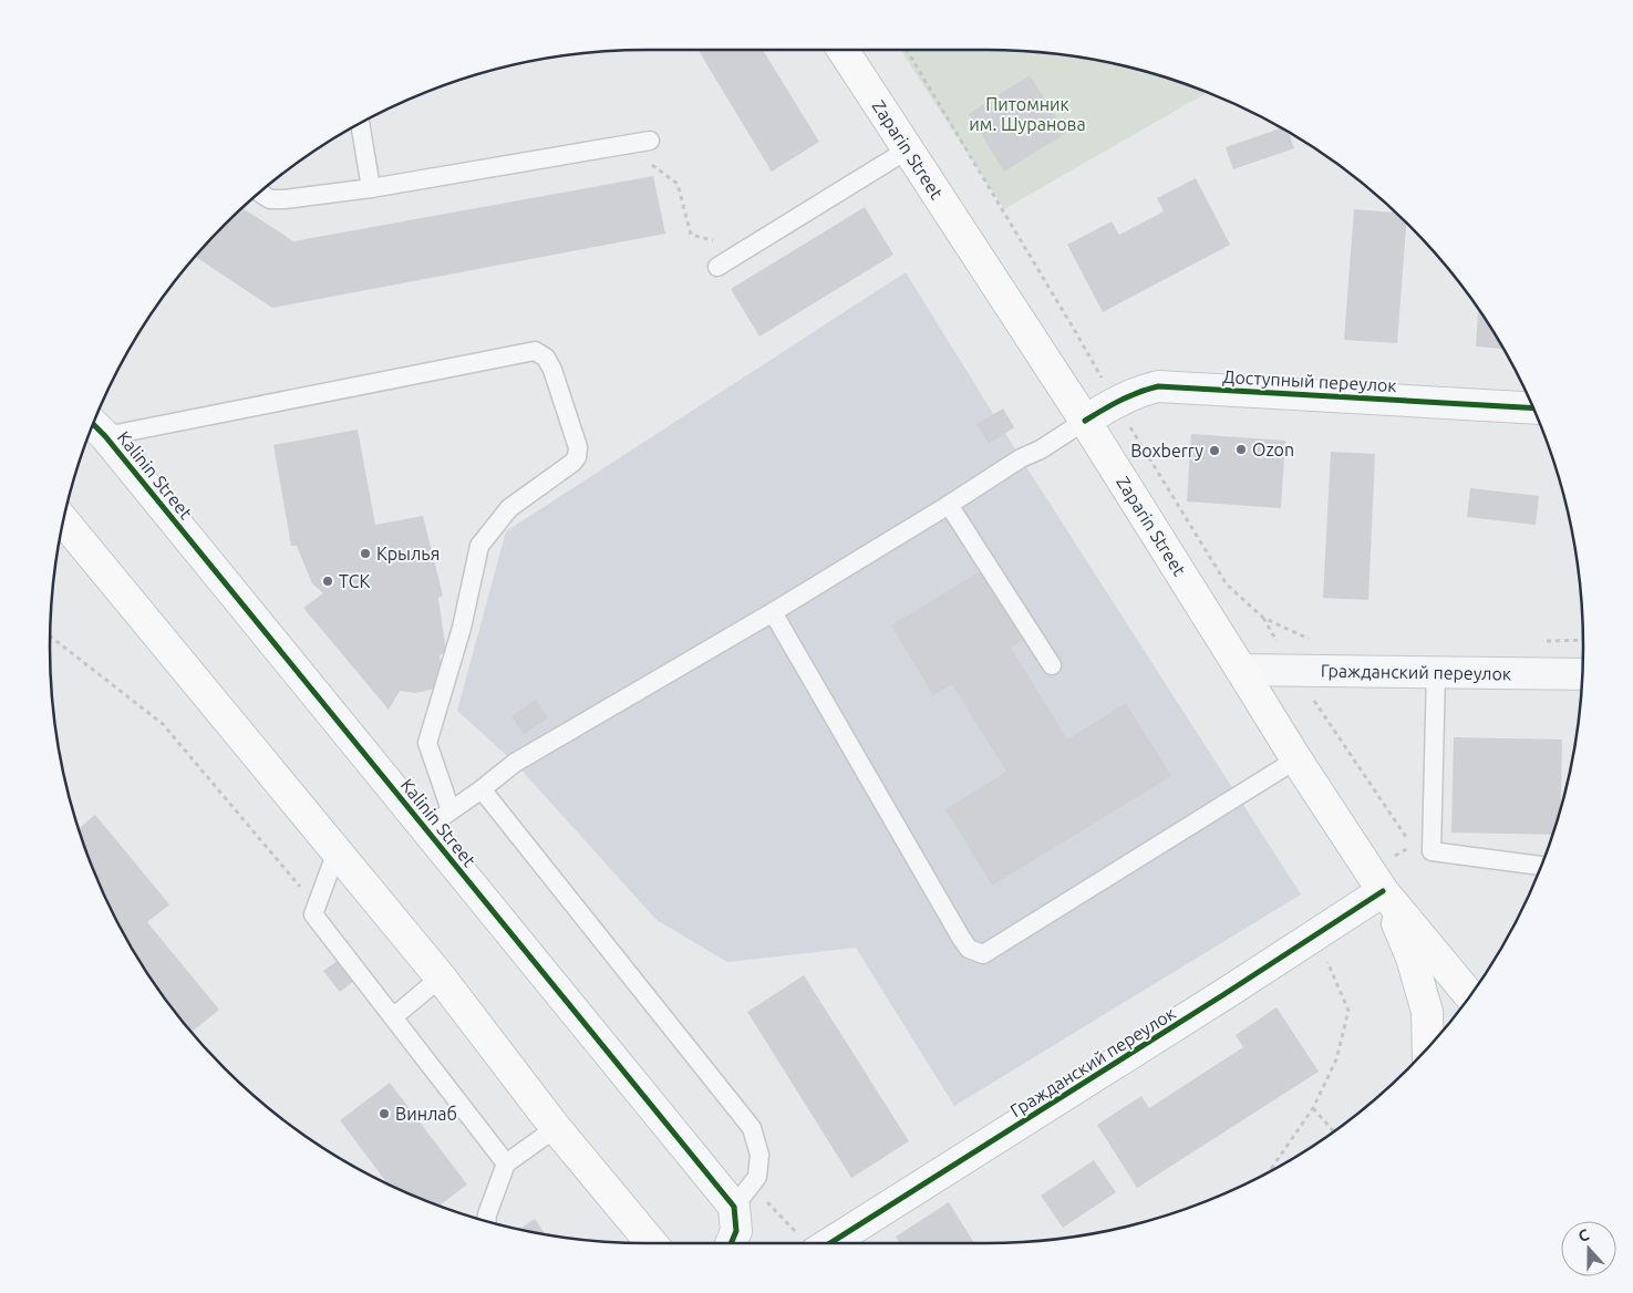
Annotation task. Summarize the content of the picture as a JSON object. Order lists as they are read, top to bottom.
{
  "streets": {
    "main road": ["Zaparin Street"],
    "street": ["Доступный переулок", "Kalinin Street", "Гражданский переулок"]
  },
  "crossings": [
    ["Zaparin Street", "Доступный переулок"],
    ["Zaparin Street", "Гражданский переулок"]
  ],
  "parks": ["Питомник им. Шуранова"],
  "places": [
    "Ozon",
    "Boxberry",
    "Крылья",
    "ТСК",
    "Винлаб"
  ],
  "north": "top"
}
